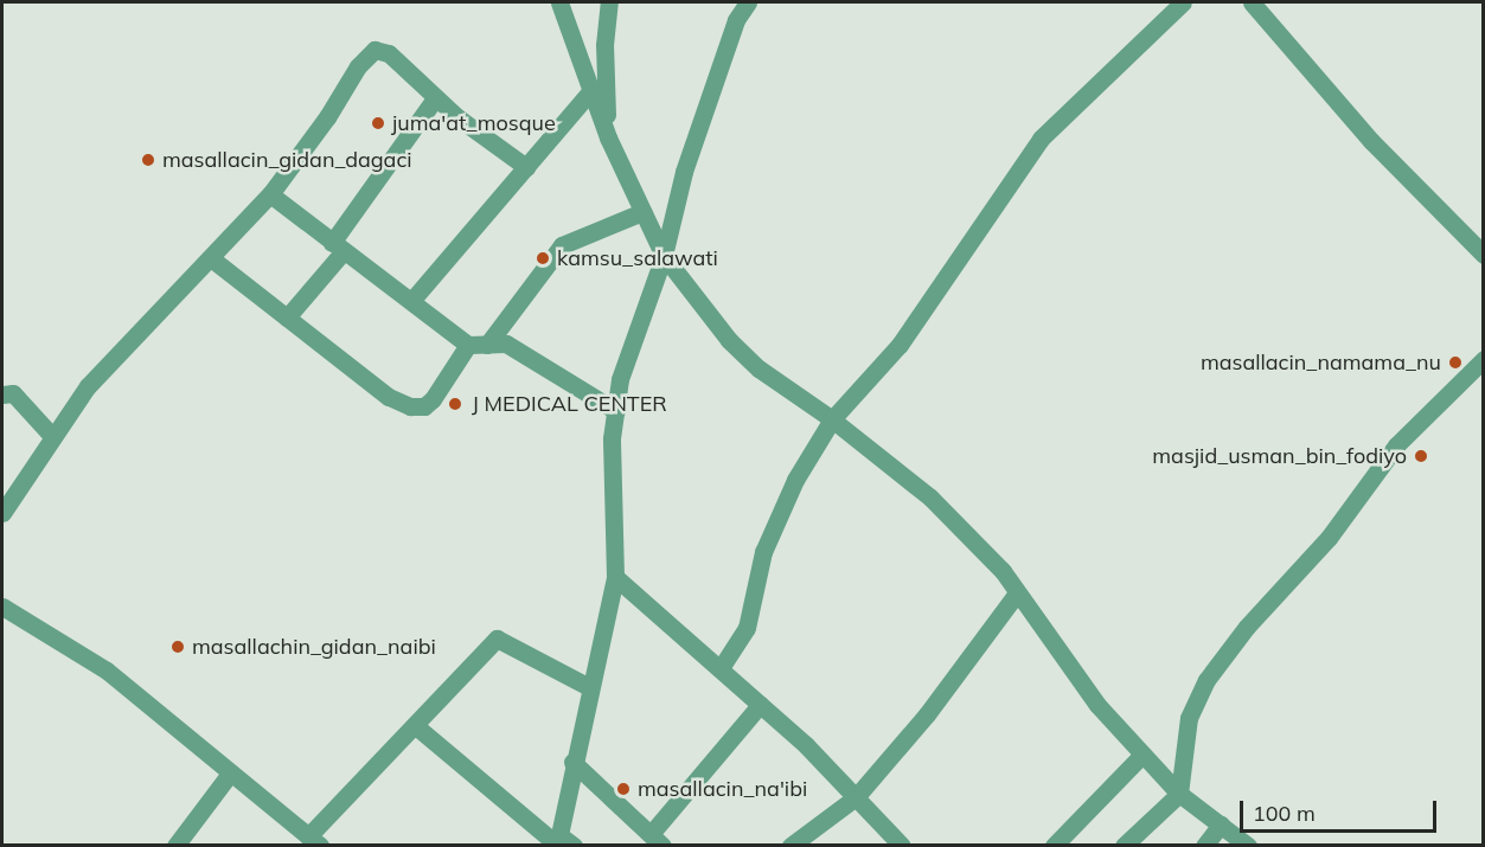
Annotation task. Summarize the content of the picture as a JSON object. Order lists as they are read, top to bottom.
{
  "places": [
    "juma'at_mosque",
    "masallacin_gidan_dagaci",
    "kamsu_salawati",
    "masallacin_namama_nu",
    "J MEDICAL CENTER",
    "masjid_usman_bin_fodiyo",
    "masallachin_gidan_naibi",
    "masallacin_na'ibi"
  ],
  "scale_bar": "100 m"
}
